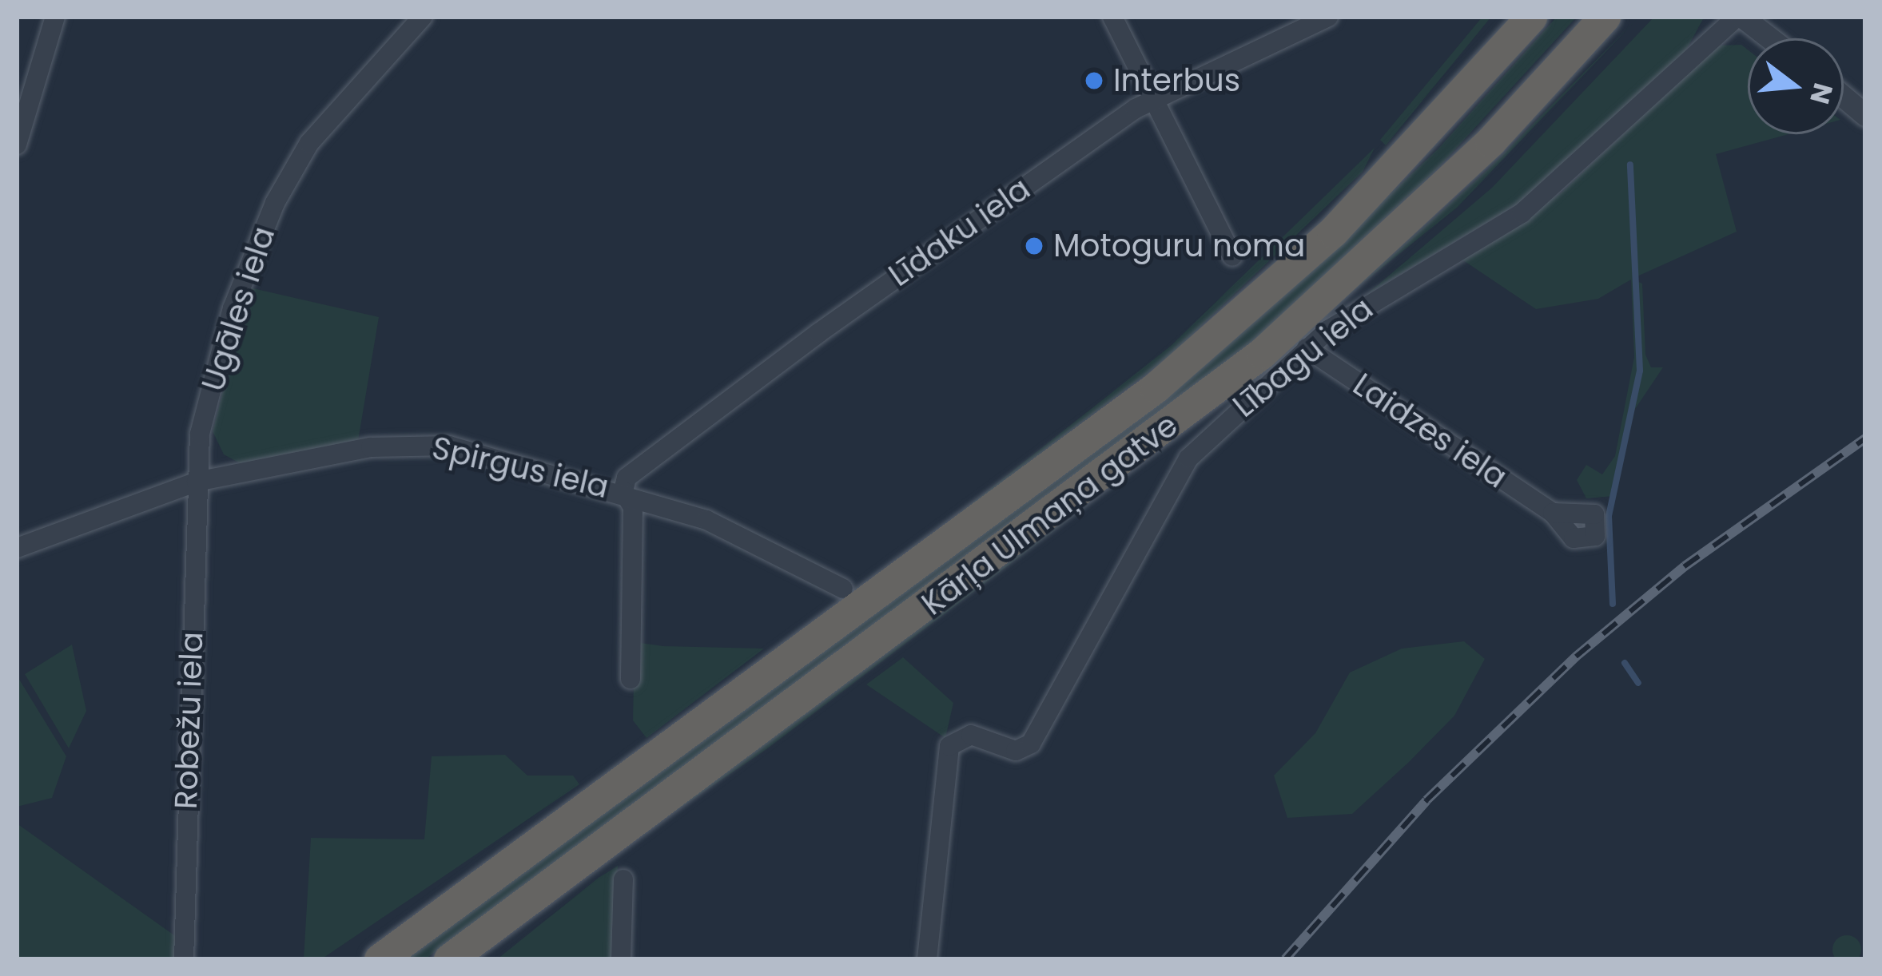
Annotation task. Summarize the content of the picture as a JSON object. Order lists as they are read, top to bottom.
{
  "streets": {
    "highway": ["Kārļa Ulmaņa gatve"],
    "street": [
      "Līdaku iela",
      "Ugāles iela",
      "Lībagu iela",
      "Laidzes iela",
      "Spirgus iela",
      "Robežu iela"
    ]
  },
  "crossings": [
    ["Līdaku iela", "Spirgus iela"],
    ["Ugāles iela", "Spirgus iela"],
    ["Ugāles iela", "Robežu iela"],
    ["Lībagu iela", "Laidzes iela"],
    ["Spirgus iela", "Robežu iela"]
  ],
  "places": ["Interbus", "Motoguru noma"],
  "north": "right"
}
